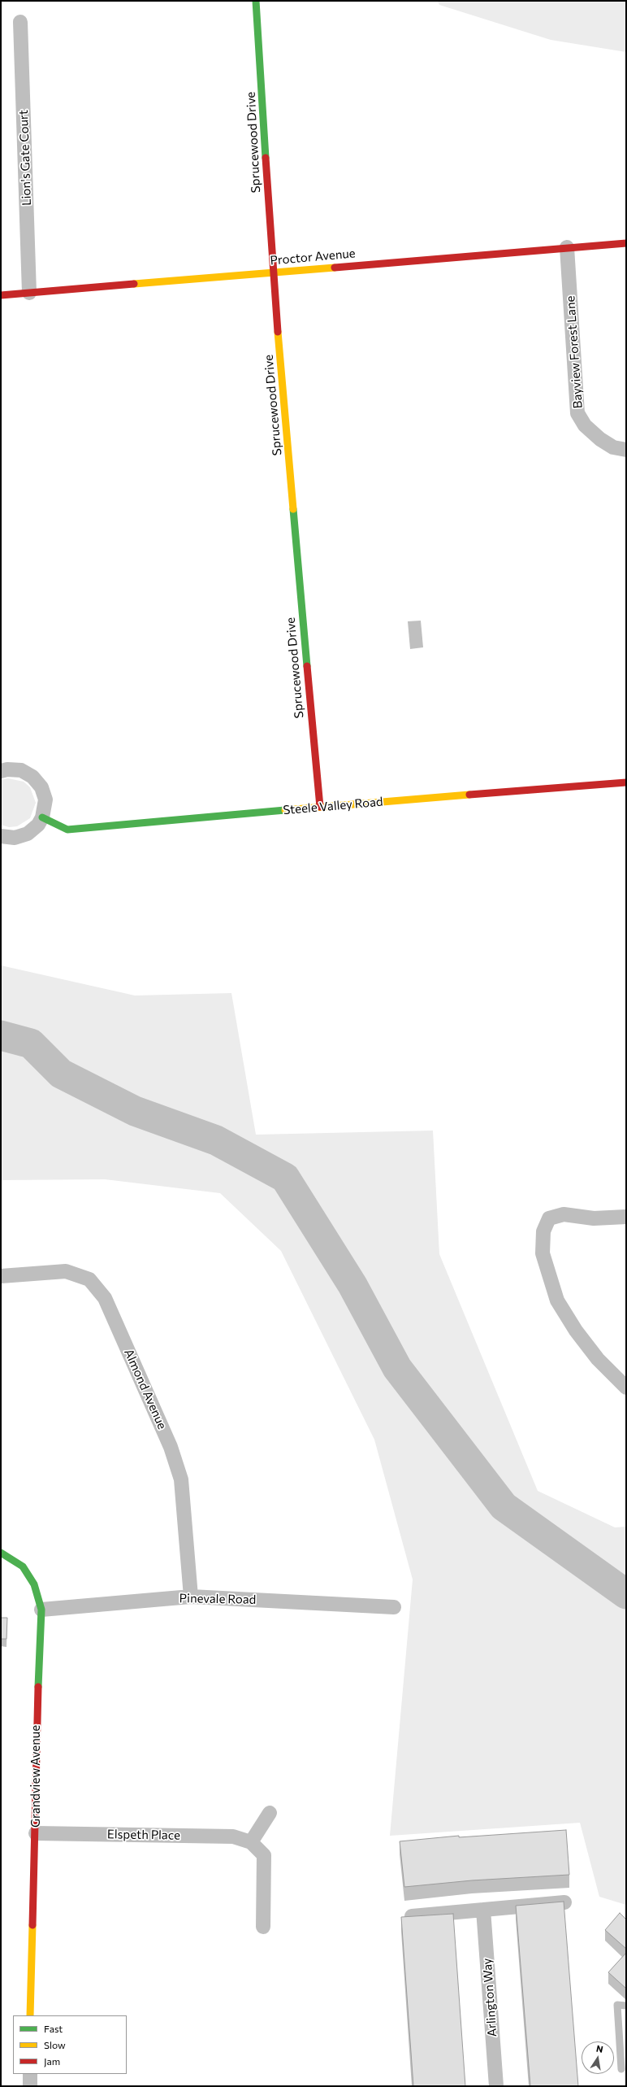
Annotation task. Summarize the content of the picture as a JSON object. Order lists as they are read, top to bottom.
{
  "streets": {
    "street": [
      "Sprucewood Drive",
      "Lion's Gate Court",
      "Proctor Avenue",
      "Bayview Forest Lane",
      "Steele Valley Road",
      "Almond Avenue",
      "Pinevale Road",
      "Grandview Avenue",
      "Elspeth Place",
      "Arlington Way"
    ]
  },
  "crossings": [
    ["Sprucewood Drive", "Proctor Avenue"],
    ["Sprucewood Drive", "Steele Valley Road"],
    ["Lion's Gate Court", "Proctor Avenue"],
    ["Proctor Avenue", "Bayview Forest Lane"],
    ["Almond Avenue", "Pinevale Road"],
    ["Pinevale Road", "Grandview Avenue"],
    ["Grandview Avenue", "Elspeth Place"]
  ],
  "legend": ["Fast", "Slow", "Jam"],
  "north": "top"
}
